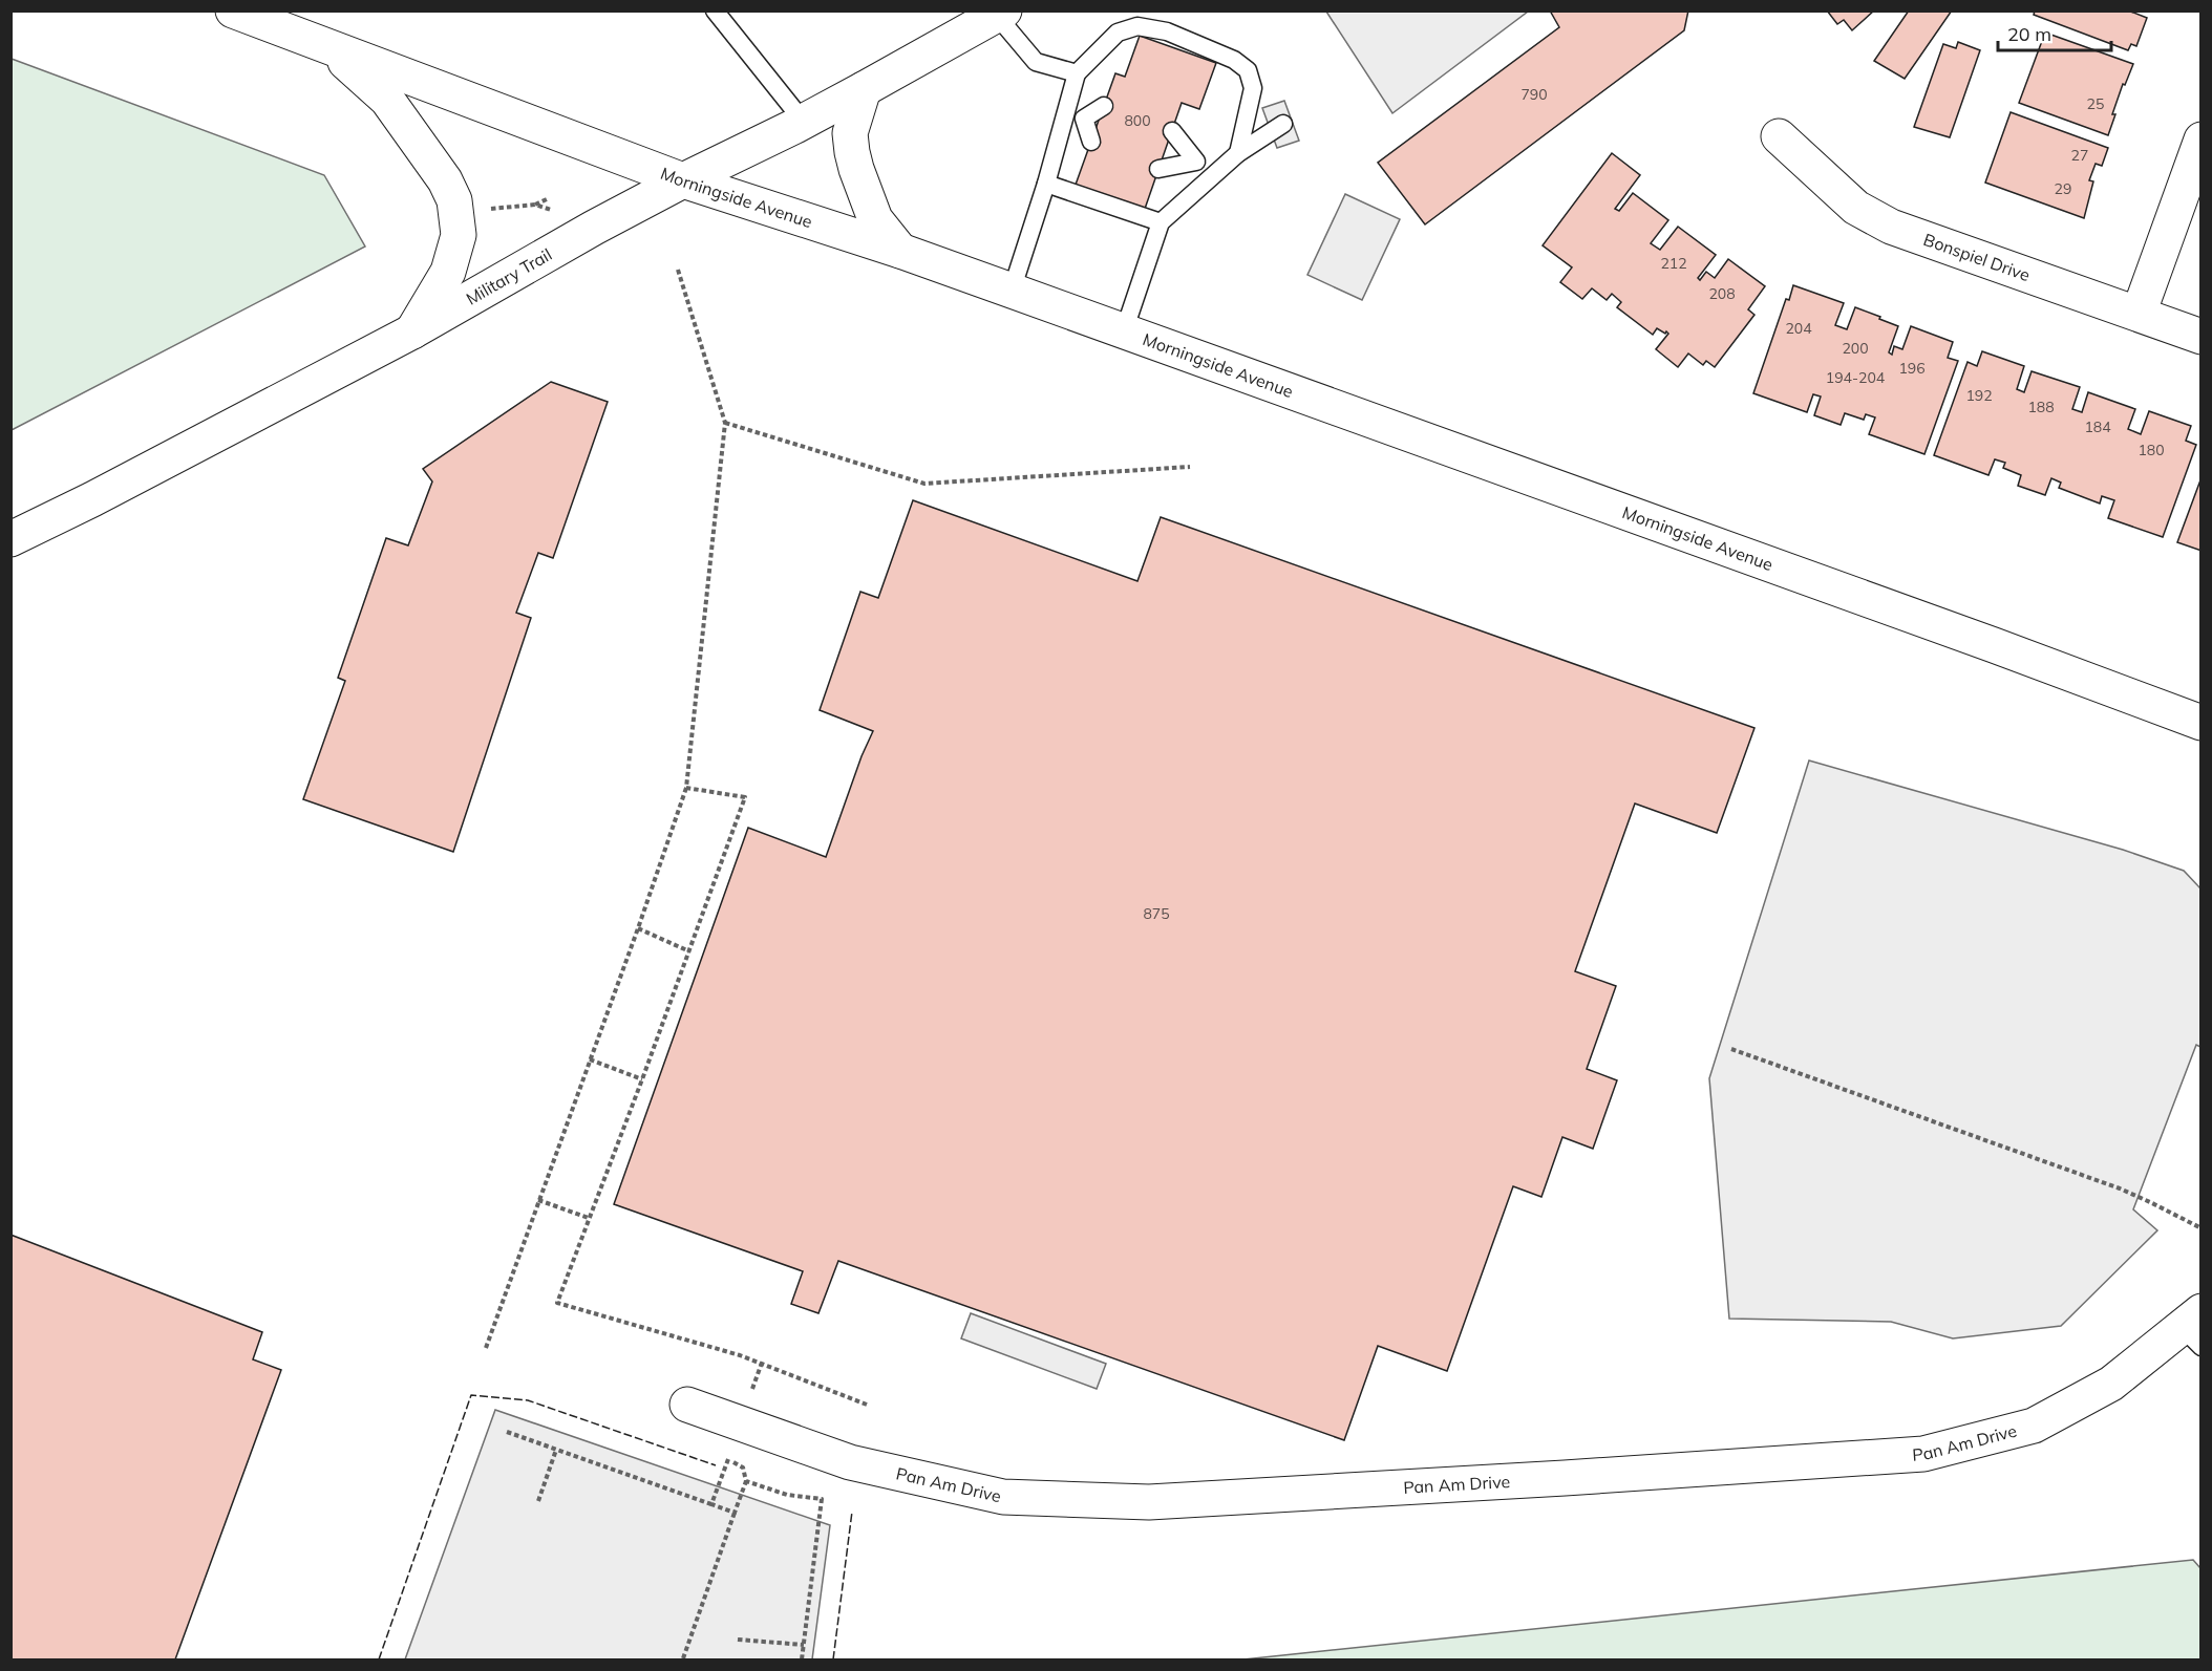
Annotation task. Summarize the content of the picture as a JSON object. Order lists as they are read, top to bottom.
{
  "streets": {
    "street": [
      "Morningside Avenue",
      "Bonspiel Drive",
      "Military Trail",
      "Pan Am Drive"
    ]
  },
  "crossings": [
    ["Morningside Avenue", "Military Trail"]
  ],
  "house_numbers": [
    "790",
    "25",
    "800",
    "27",
    "29",
    "212",
    "208",
    "204",
    "200",
    "196",
    "194-204",
    "192",
    "188",
    "184",
    "180",
    "875"
  ],
  "scale_bar": "20 m"
}
